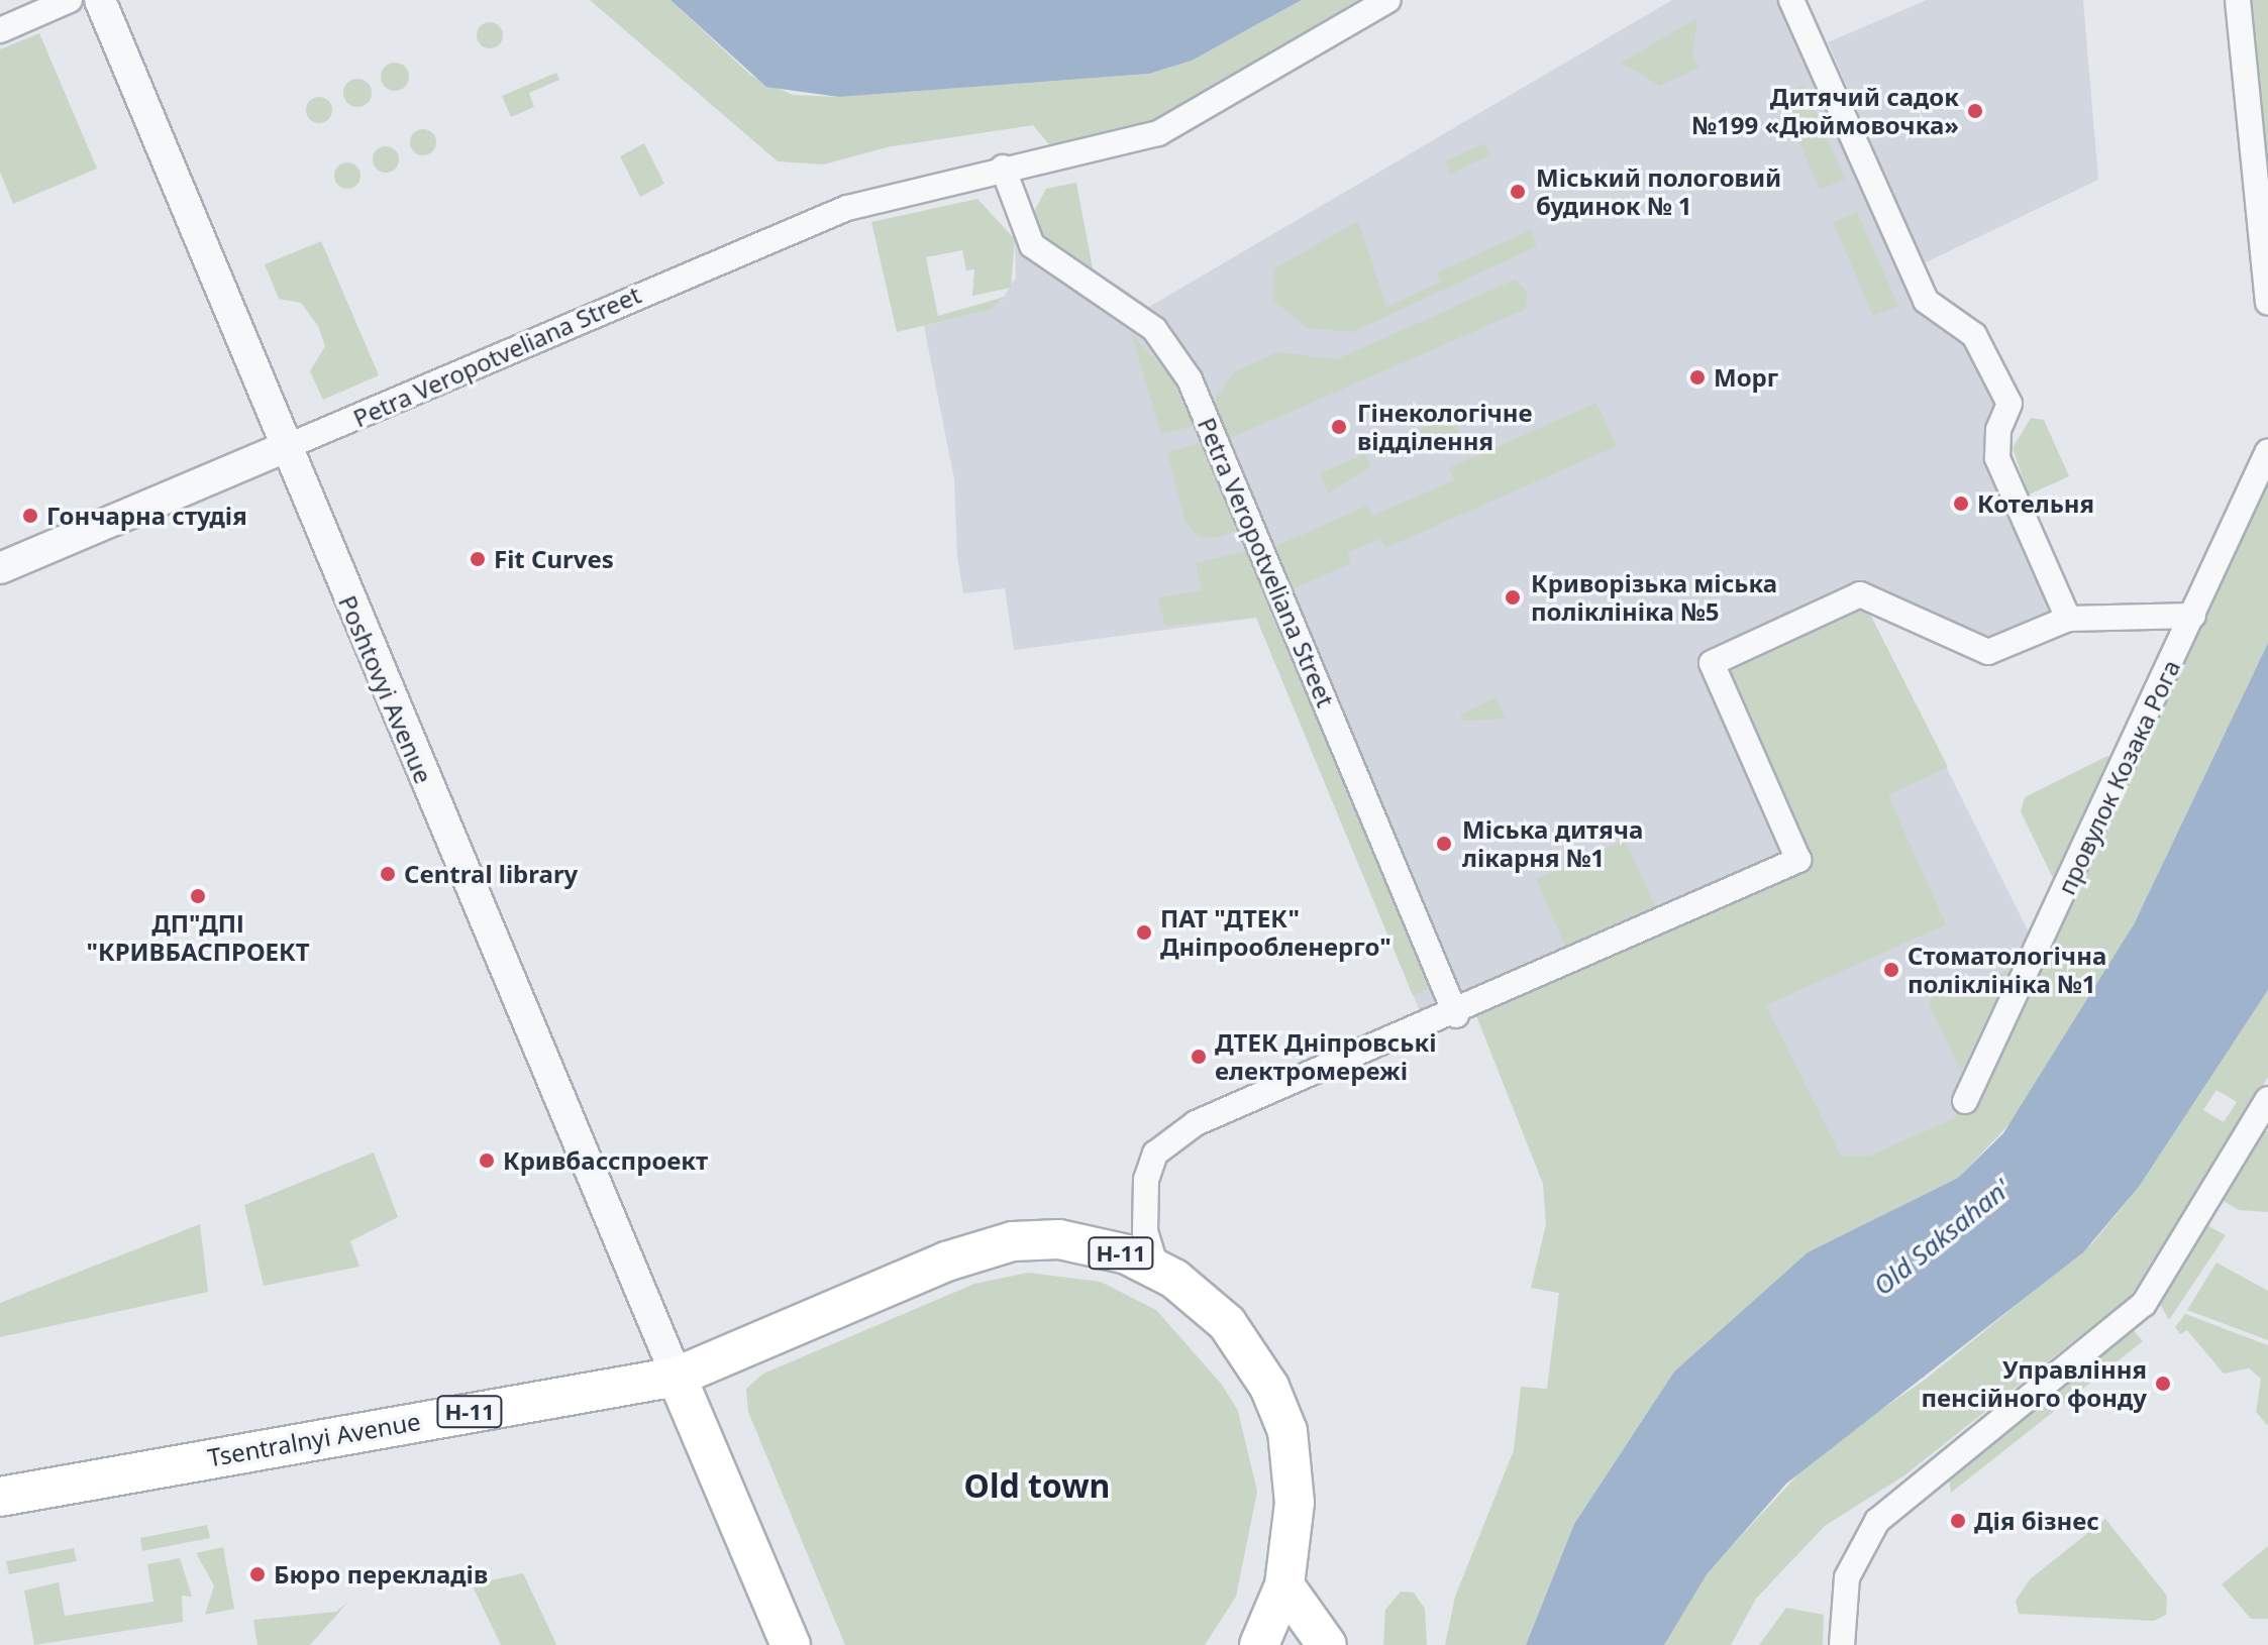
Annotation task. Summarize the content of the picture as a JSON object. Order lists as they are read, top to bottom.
{
  "streets": {
    "main road": ["Н-11", "Tsentralnyi Avenue"],
    "street": ["Petra Veropotveliana Street", "Poshtovyi Avenue", "провулок Козака Рога"]
  },
  "crossings": [
    ["Petra Veropotveliana Street", "Poshtovyi Avenue"],
    ["Poshtovyi Avenue", "Н-11"],
    ["Poshtovyi Avenue", "Tsentralnyi Avenue"],
    ["Н-11", "Tsentralnyi Avenue"]
  ],
  "districts": ["Old town"],
  "water": ["Old Saksahan'"],
  "places": [
    "Дитячий садок №199 «Дюймовочка»",
    "Міський пологовий будинок № 1",
    "Морг",
    "Гінекологічне відділення",
    "Котельня",
    "Гончарна студія",
    "Fit Curves",
    "Криворізька міська поліклініка №5",
    "Міська дитяча лікарня №1",
    "Central library",
    "ДП\"ДПІ \"КРИВБАСПРОЕКТ",
    "ПАТ \"ДТЕК\" Дніпрообленерго\"",
    "Стоматологічна поліклініка №1",
    "ДТЕК Дніпровські електромережі",
    "Кривбасспроект",
    "Управління пенсійного фонду",
    "Дія бізнес",
    "Бюро перекладів"
  ]
}
